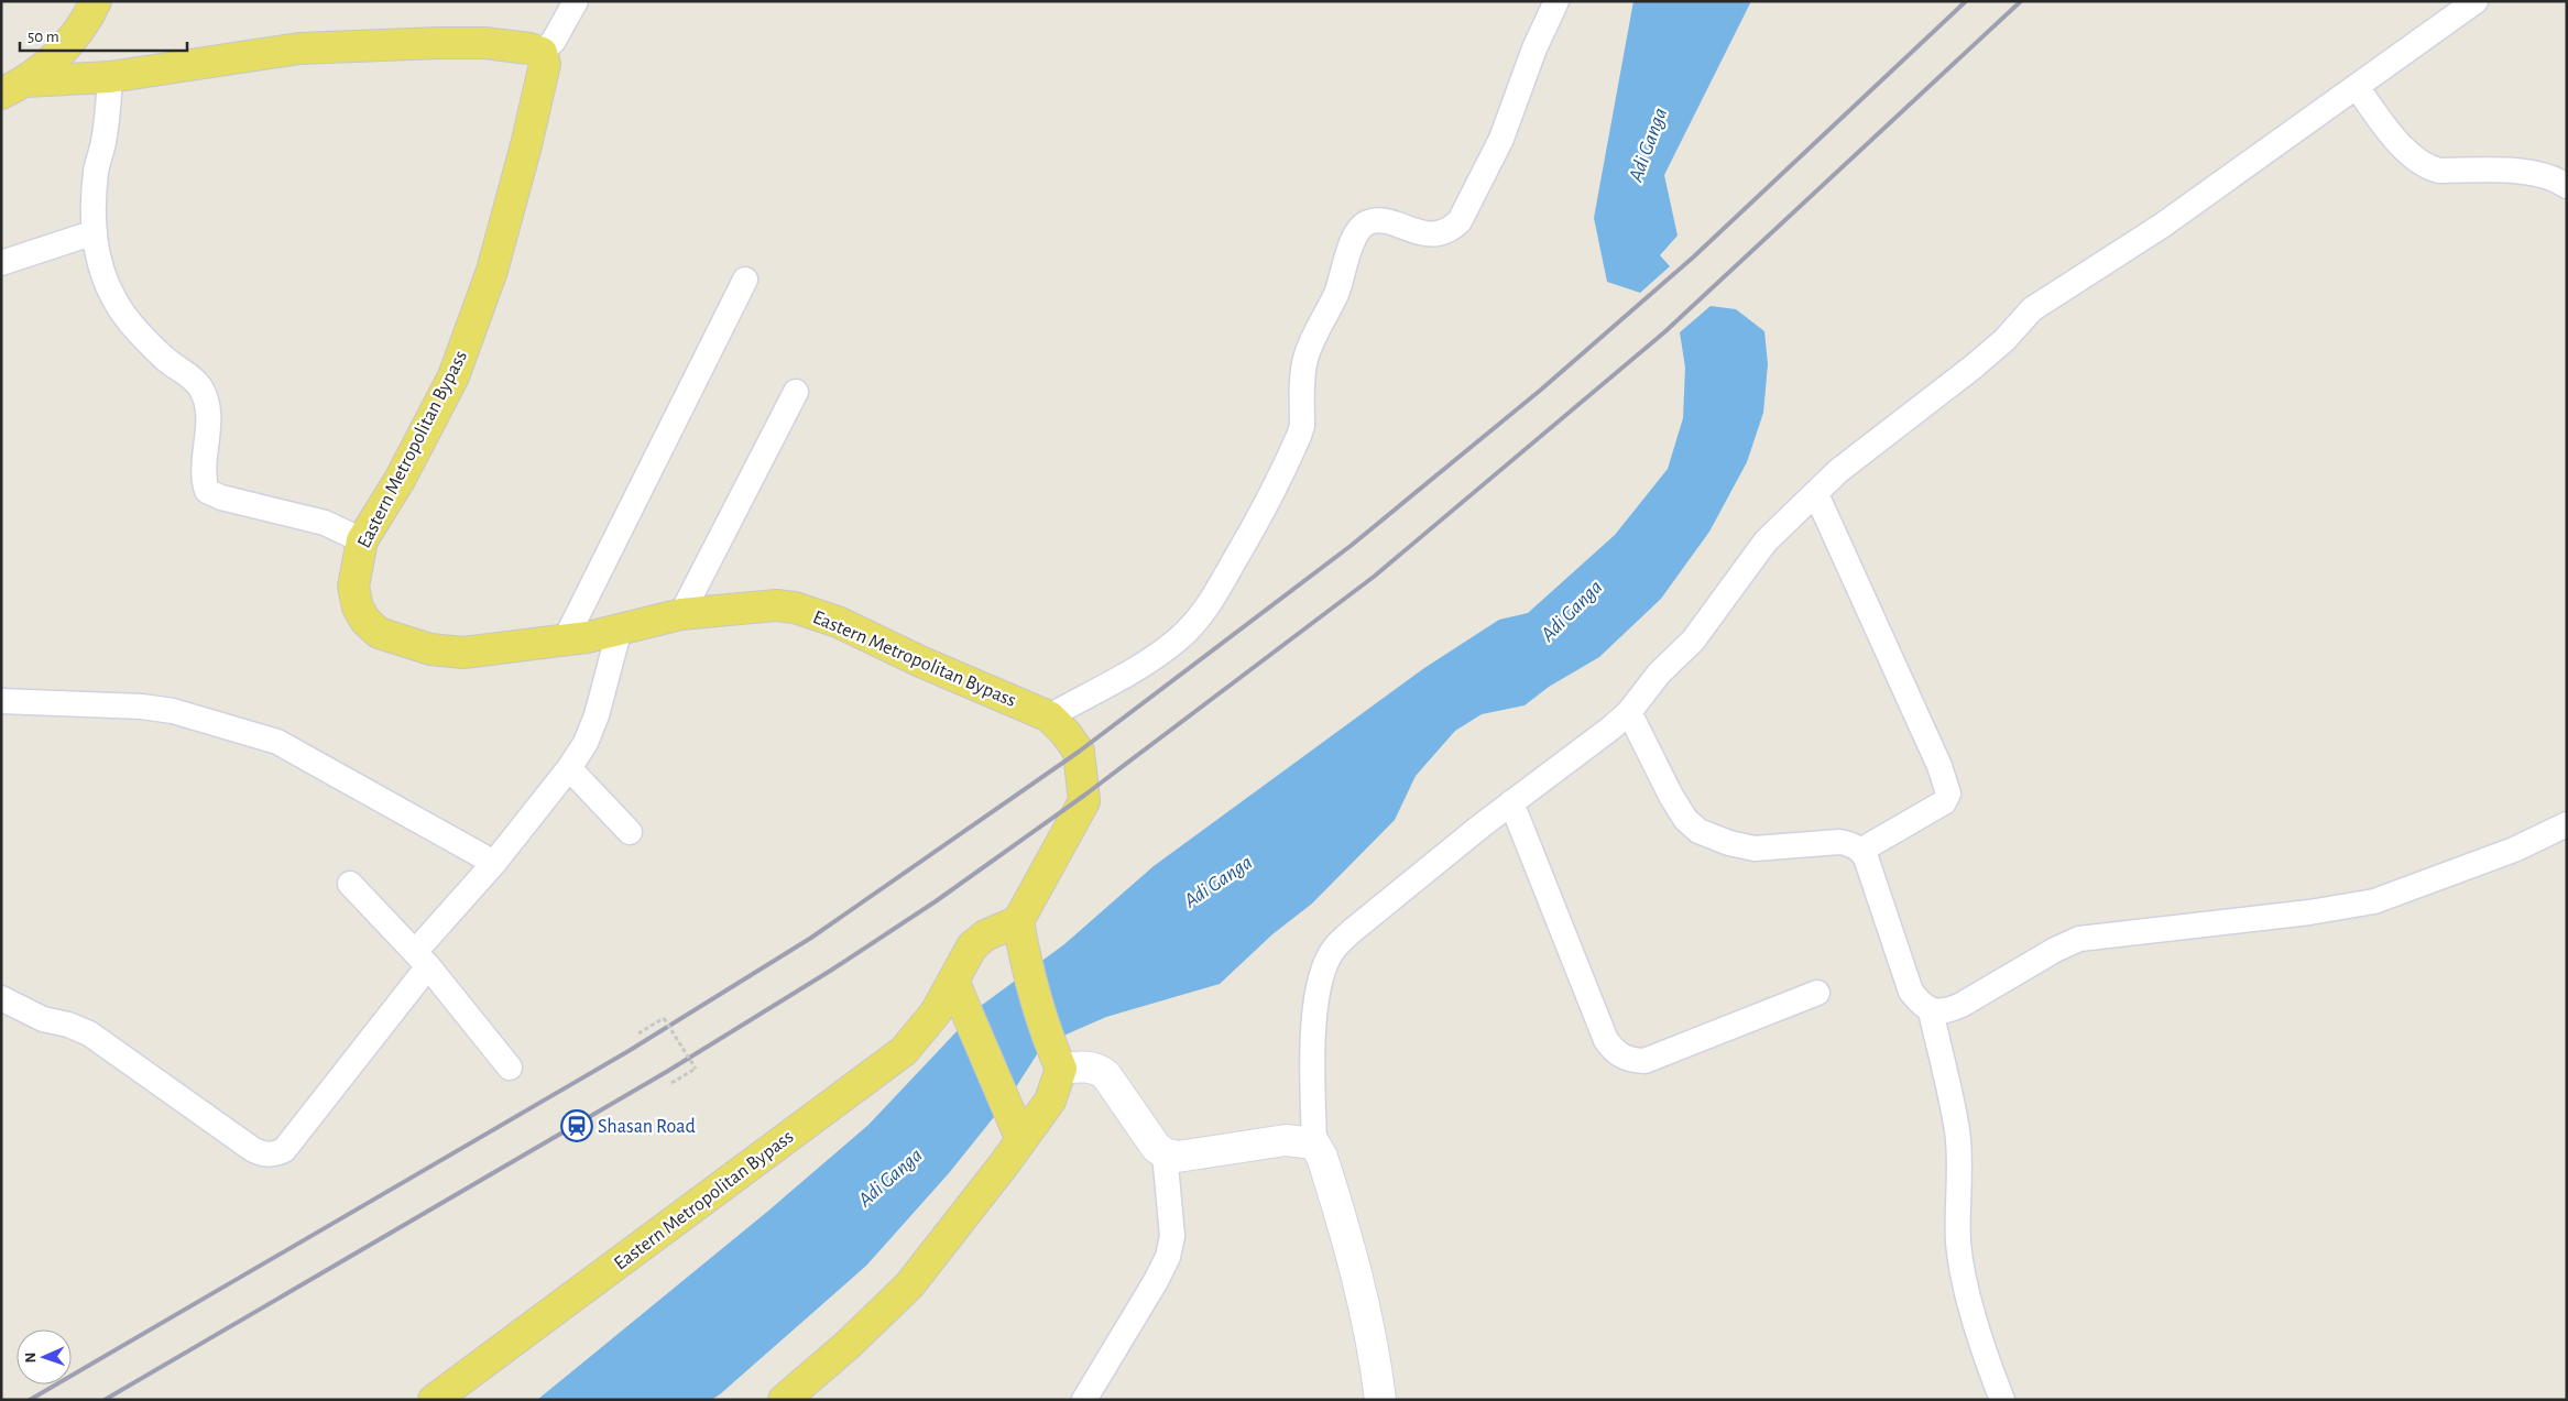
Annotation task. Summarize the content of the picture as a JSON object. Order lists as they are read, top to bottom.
{
  "streets": {
    "main road": ["Eastern Metropolitan Bypass"]
  },
  "water": ["Adi Ganga"],
  "places": {
    "station": ["Shasan Road"]
  },
  "scale_bar": "50 m",
  "north": "left"
}
